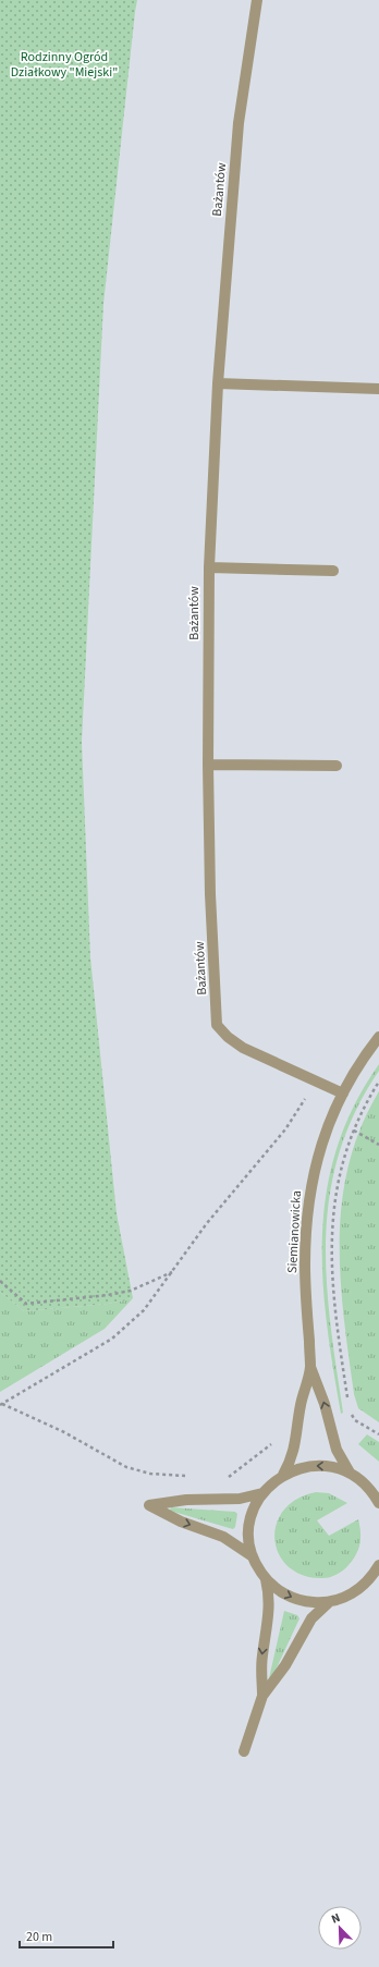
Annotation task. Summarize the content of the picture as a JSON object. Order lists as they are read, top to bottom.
{
  "streets": {
    "street": ["Bażantów", "Siemianowicka"]
  },
  "crossings": [
    ["Bażantów", "Siemianowicka"]
  ],
  "parks": ["Rodzinny Ogród Działkowy \"Miejski\""],
  "scale_bar": "20 m",
  "north": "top left"
}
